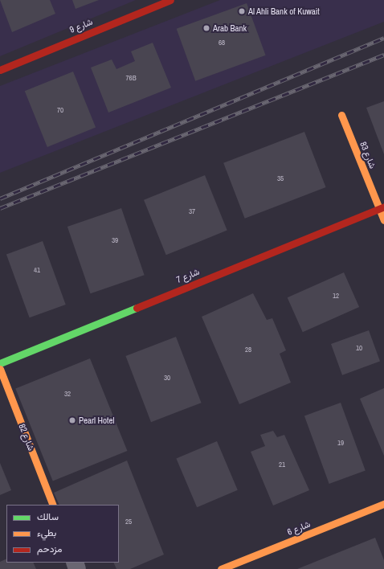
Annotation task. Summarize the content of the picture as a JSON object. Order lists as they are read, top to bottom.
{
  "streets": {
    "street": [
      "شارع 9",
      "شارع 83",
      "شارع 7",
      "شارع 82",
      "شارع 6"
    ]
  },
  "crossings": [
    ["شارع 83", "شارع 7"]
  ],
  "places": ["Al Ahli Bank of Kuwait", "Arab Bank", "Pearl Hotel"],
  "house_numbers": [
    "68",
    "76B",
    "70",
    "35",
    "37",
    "39",
    "41",
    "12",
    "10",
    "28",
    "30",
    "32",
    "19",
    "21",
    "25"
  ],
  "legend": ["سالك", "بطيء", "مزدحم"]
}
